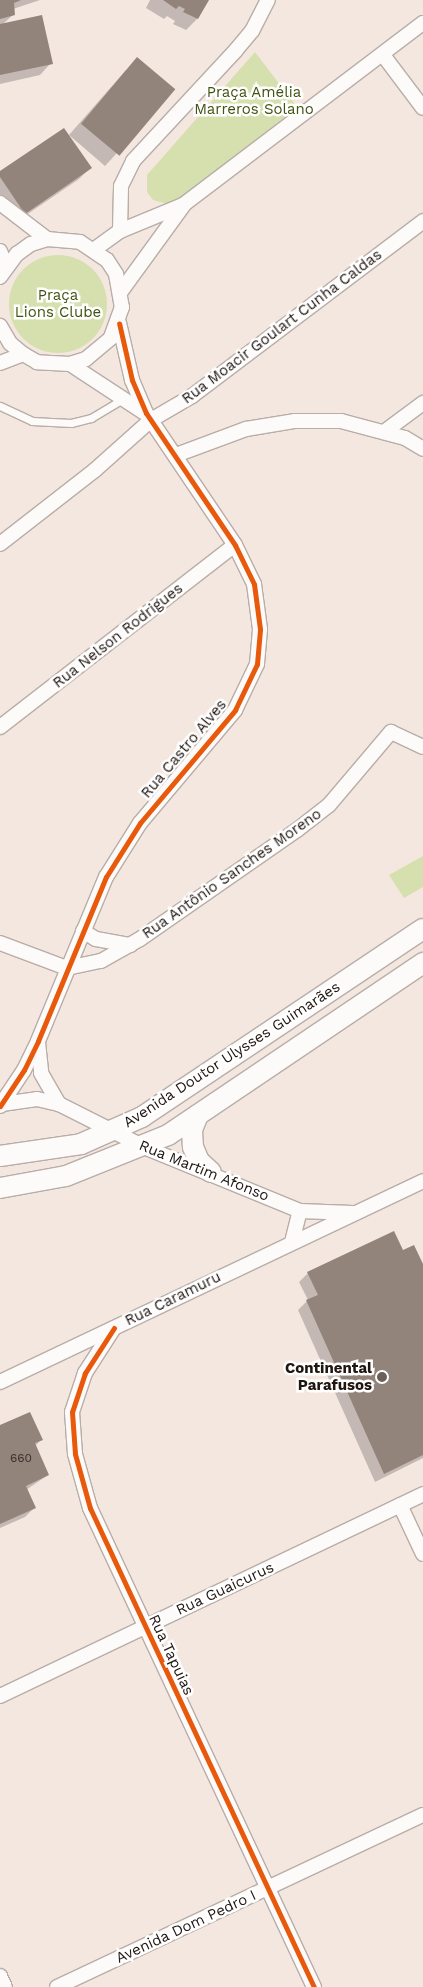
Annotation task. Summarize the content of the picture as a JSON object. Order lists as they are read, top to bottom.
{
  "streets": {
    "main road": ["Avenida Doutor Ulysses Guimarães"],
    "street": [
      "Rua Moacir Goulart Cunha Caldas",
      "Rua Nelson Rodrigues",
      "Rua Castro Alves",
      "Rua Antônio Sanches Moreno",
      "Rua Martim Afonso",
      "Rua Caramuru",
      "Rua Guaicurus",
      "Rua Tapuias",
      "Avenida Dom Pedro I"
    ]
  },
  "crossings": [
    ["Rua Moacir Goulart Cunha Caldas", "Rua Castro Alves"],
    ["Rua Nelson Rodrigues", "Rua Castro Alves"],
    ["Rua Castro Alves", "Rua Antônio Sanches Moreno"],
    ["Rua Castro Alves", "Rua Martim Afonso"],
    ["Avenida Doutor Ulysses Guimarães", "Rua Martim Afonso"],
    ["Rua Martim Afonso", "Rua Caramuru"],
    ["Rua Caramuru", "Rua Tapuias"],
    ["Rua Guaicurus", "Rua Tapuias"],
    ["Rua Tapuias", "Avenida Dom Pedro I"]
  ],
  "parks": ["Praça Amélia Marreros Solano", "Praça Lions Clube"],
  "places": ["Continental Parafusos"],
  "house_numbers": ["660"]
}
